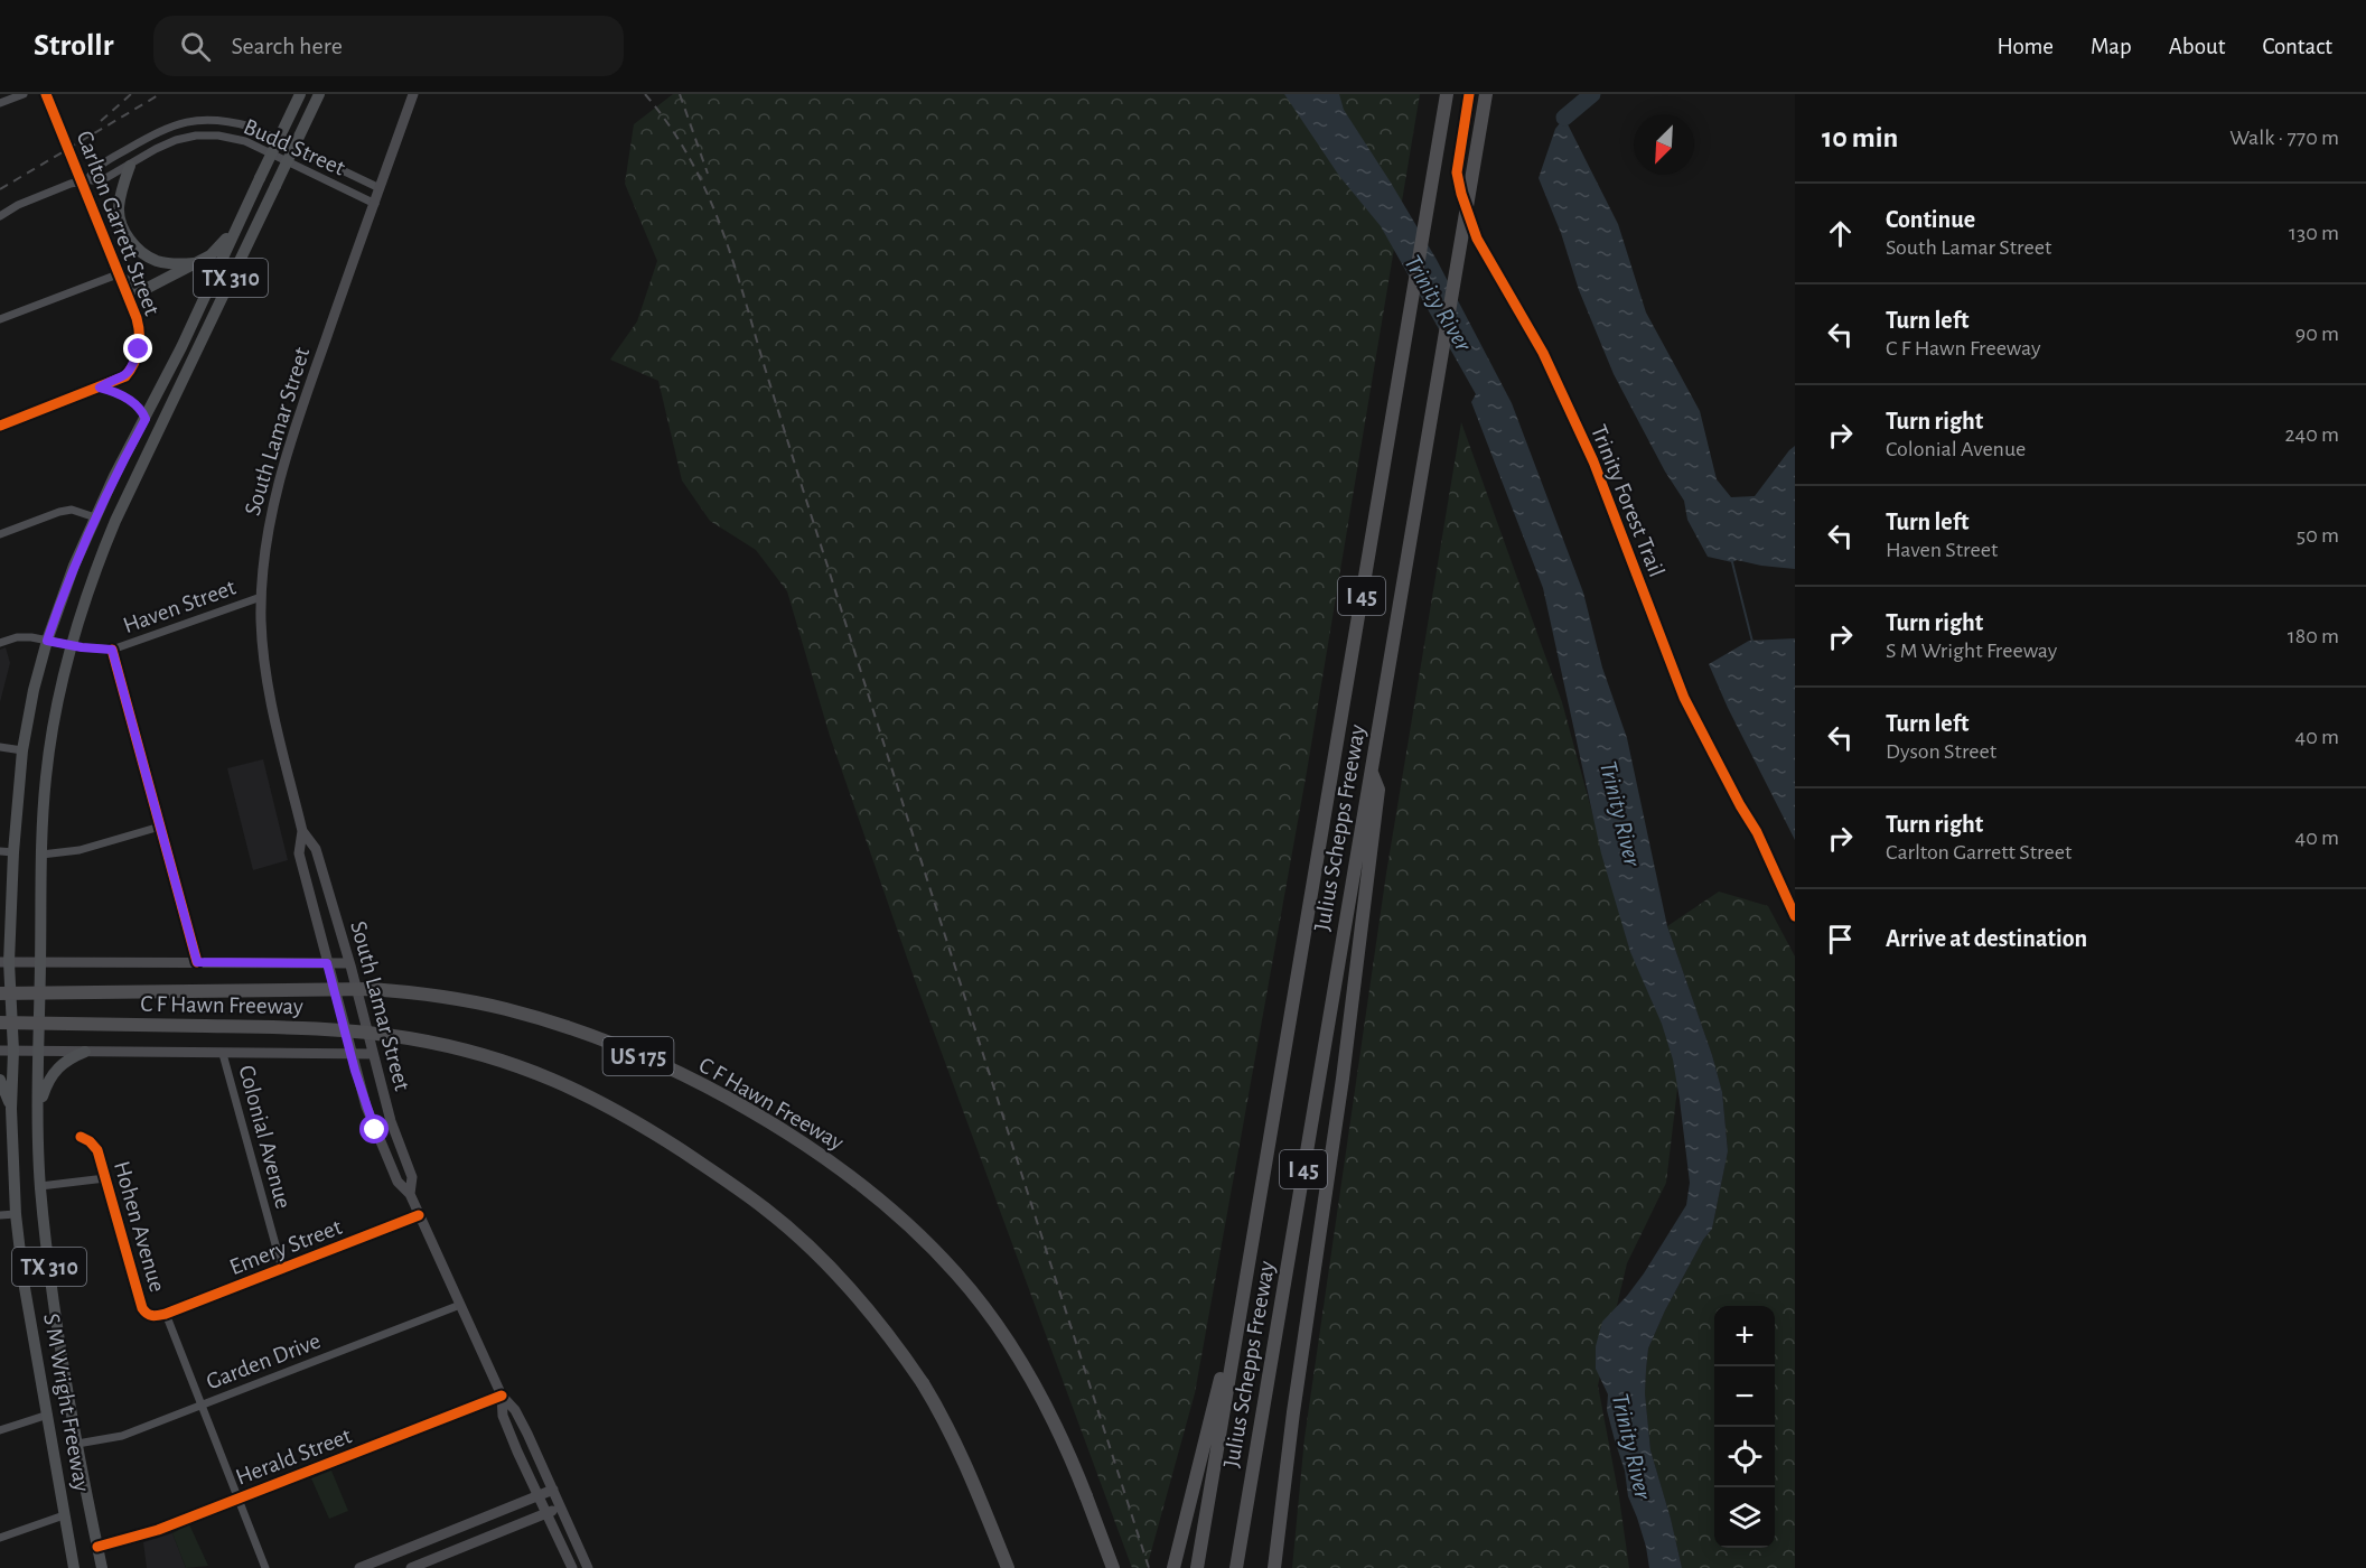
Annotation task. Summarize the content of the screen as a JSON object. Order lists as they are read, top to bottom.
{
  "streets": {
    "highway": [
      "I 45",
      "Julius Schepps Freeway",
      "C F Hawn Freeway",
      "US 175"
    ],
    "main road": ["TX 310", "South Lamar Street", "S M Wright Freeway"],
    "street": [
      "Budd Street",
      "Carlton Garrett Street",
      "Haven Street",
      "Colonial Avenue",
      "Hohen Avenue",
      "Emery Street",
      "Garden Drive",
      "Herald Street"
    ],
    "cycle path": ["Trinity Forest Trail"]
  },
  "crossings": [
    ["Budd Street", "Carlton Garrett Street"],
    ["Budd Street", "South Lamar Street"],
    ["South Lamar Street", "Haven Street"],
    ["South Lamar Street", "C F Hawn Freeway"],
    ["South Lamar Street", "Emery Street"],
    ["South Lamar Street", "Garden Drive"],
    ["South Lamar Street", "Herald Street"],
    ["Haven Street", "S M Wright Freeway"],
    ["C F Hawn Freeway", "Colonial Avenue"],
    ["C F Hawn Freeway", "S M Wright Freeway"],
    ["Colonial Avenue", "Emery Street"],
    ["Hohen Avenue", "Emery Street"],
    ["Garden Drive", "S M Wright Freeway"],
    ["S M Wright Freeway", "Herald Street"]
  ],
  "water": ["Trinity River"],
  "north": "bottom left",
  "page": {
    "header": "Strollr",
    "search": "Search here",
    "nav": [
      "Home",
      "Map",
      "About",
      "Contact"
    ],
    "heading": ["10 min", "Walk · 770 m"],
    "list": [
      ["Continue", "South Lamar Street", "130 m"],
      ["Turn left", "C F Hawn Freeway", "90 m"],
      ["Turn right", "Colonial Avenue", "240 m"],
      ["Turn left", "Haven Street", "50 m"],
      ["Turn right", "S M Wright Freeway", "180 m"],
      ["Turn left", "Dyson Street", "40 m"],
      ["Turn right", "Carlton Garrett Street", "40 m"],
      "Arrive at destination"
    ],
    "map_buttons": ["+", "−"]
  }
}
